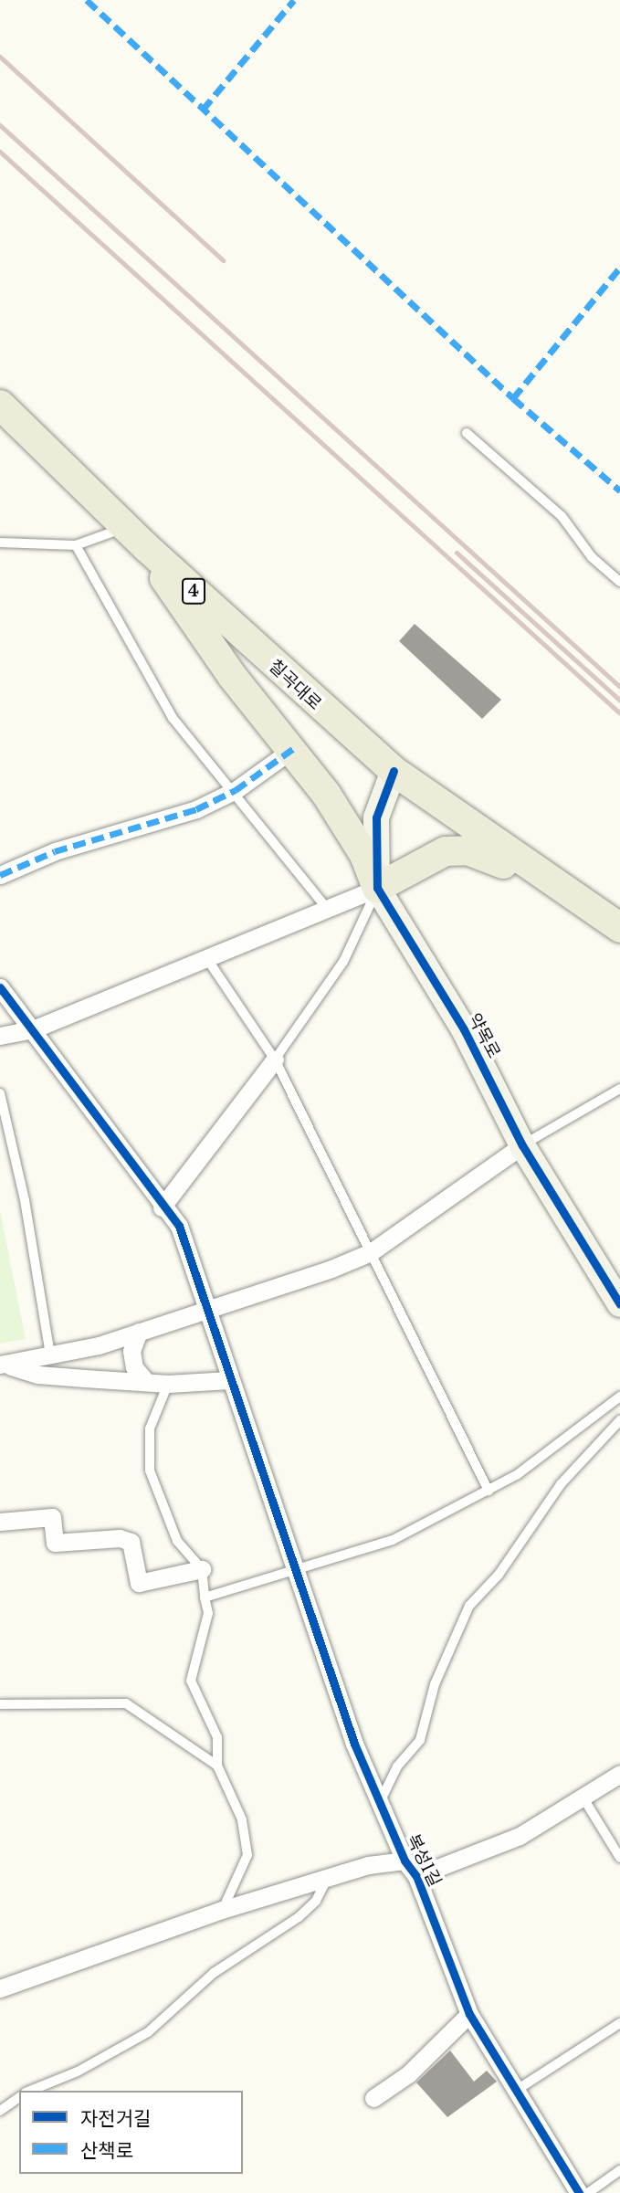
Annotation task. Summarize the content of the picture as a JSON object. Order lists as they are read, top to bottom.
{
  "streets": {
    "main road": ["4", "칠곡대로"],
    "street": ["약목로", "복성1길"]
  },
  "legend": ["자전거길", "산책로"]
}
